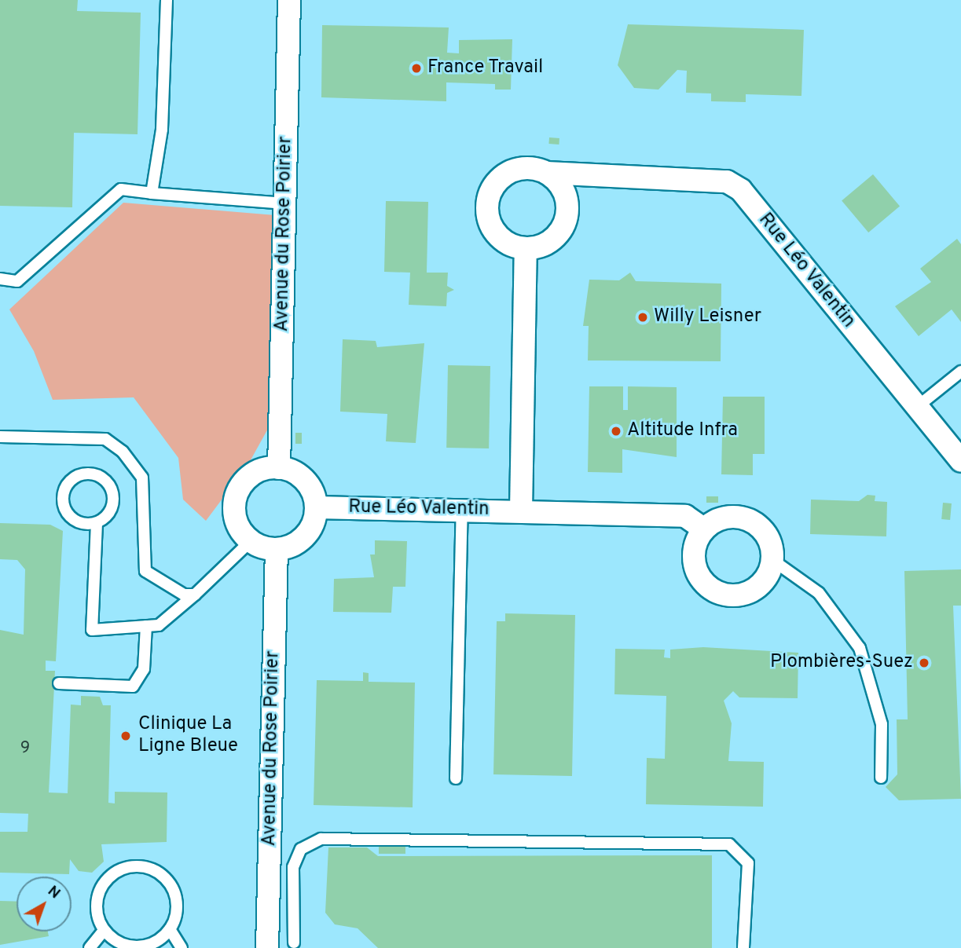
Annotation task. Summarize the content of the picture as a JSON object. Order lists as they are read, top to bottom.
{
  "streets": {
    "street": ["Avenue du Rose Poirier", "Rue Léo Valentin"]
  },
  "crossings": [
    ["Avenue du Rose Poirier", "Rue Léo Valentin"]
  ],
  "places": [
    "France Travail",
    "Willy Leisner",
    "Altitude Infra",
    "Plombières-Suez",
    "Clinique La Ligne Bleue"
  ],
  "house_numbers": ["9"],
  "north": "top right"
}
